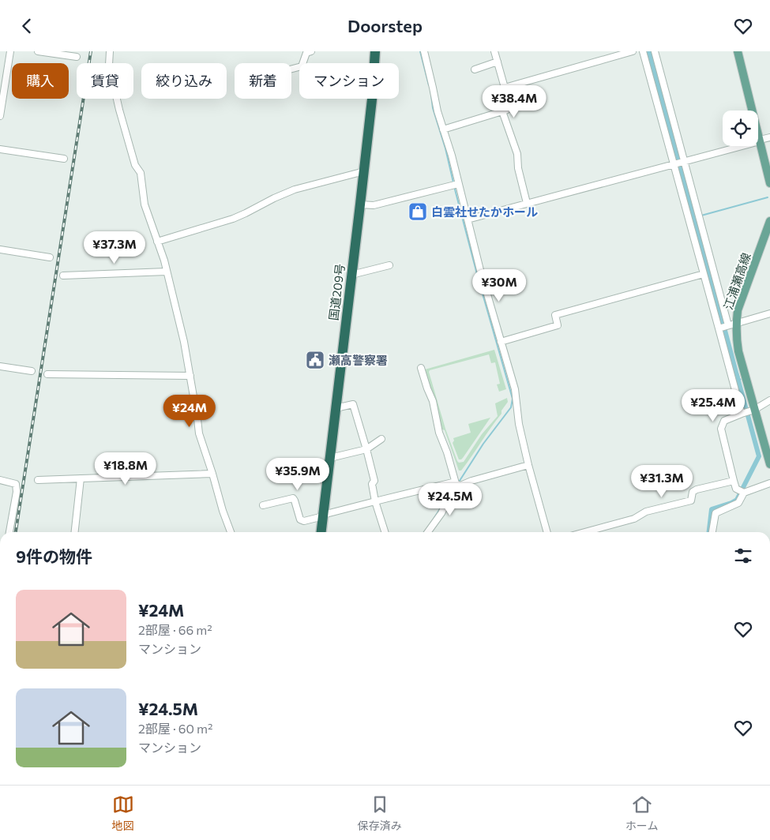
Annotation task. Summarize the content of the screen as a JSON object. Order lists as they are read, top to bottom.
{
  "streets": {
    "highway": ["国道209号"],
    "main road": ["江浦瀬高線"]
  },
  "places": {
    "shop": ["白雲社せたかホール"],
    "public building": ["瀬高警察署"]
  },
  "page": {
    "header": "Doorstep",
    "chip": [
      "購入",
      "賃貸",
      "絞り込み",
      "新着",
      "マンション"
    ],
    "price": [
      "¥38.4M",
      "¥37.3M",
      "¥30M",
      "¥25.4M",
      "¥24M",
      "¥18.8M",
      "¥35.9M",
      "¥31.3M",
      "¥24.5M"
    ],
    "heading": "9件の物件",
    "list": [
      {
        "name": "¥24M",
        "note": "2部屋 · 66 m² · マンション"
      },
      {
        "name": "¥24.5M",
        "note": "2部屋 · 60 m² · マンション"
      }
    ],
    "tabs": ["地図", "保存済み", "ホーム"]
  }
}
